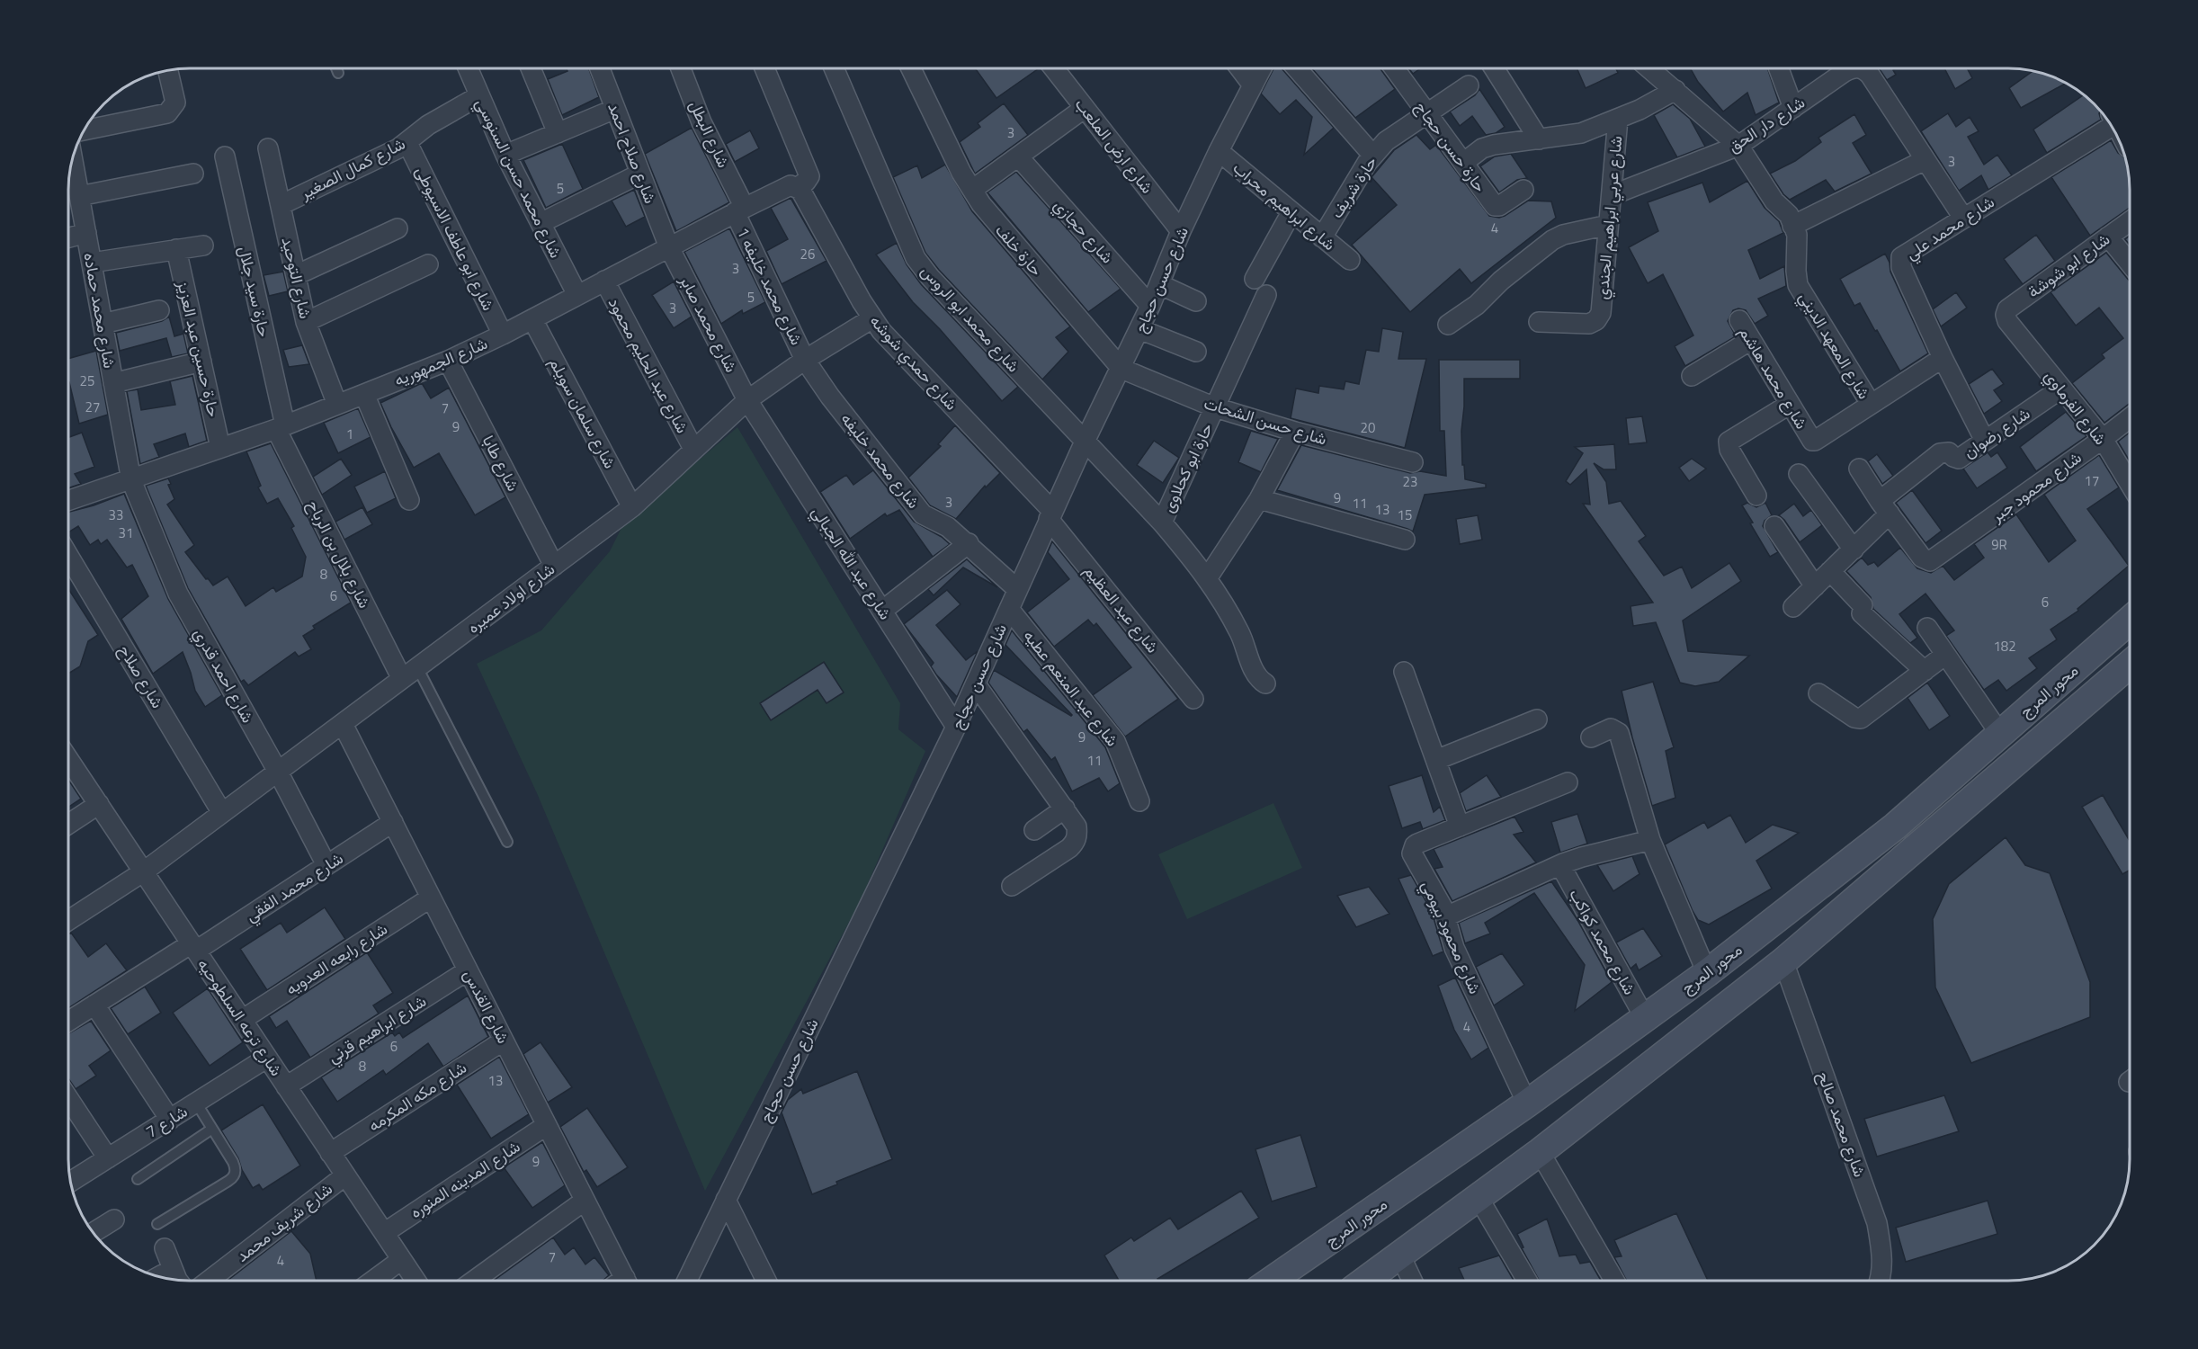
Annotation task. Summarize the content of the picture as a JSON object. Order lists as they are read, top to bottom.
{
  "streets": {
    "main road": ["محور المرج"],
    "street": [
      "شارع دار الحق",
      "شارع البطل",
      "شارع ارض الملعب",
      "حارة حسن حجاج",
      "شارع صلاح احمد",
      "شارع كمال الصغير",
      "شارع محمد حسن السنوسي",
      "حارة شريف",
      "شارع ابراهيم محراب",
      "شارع عربي ابراهيم الجندي",
      "شارع محمد علي",
      "شارع حجازي",
      "شارع ابو عاطف الاسيوطى",
      "حارة خلف",
      "شارع ابو شوشة",
      "شارع التوحيد",
      "شارع حسن حجاج",
      "شارع محمد خليفه 1",
      "حارة سيد جلال",
      "شارع محمد حماده",
      "شارع محمد ابو الروس",
      "شارع محمد صابر",
      "شارع المعهد الديني",
      "حارة حسين عبد العزيز",
      "شارع الجمهوريه",
      "شارع حمدي شوشه",
      "شارع عبد الحليم محمود",
      "شارع محمد هاشم",
      "شارع الفرماوي",
      "شارع سلمان سويلم",
      "شارع حسن الشحات",
      "شارع رضوان",
      "شارع محمد خليفه",
      "شارع طابا",
      "حارة ابو كحلاوى",
      "شارع محمود جبر",
      "شارع بلال بن الرباح",
      "شارع عبد الله الجبالي",
      "شارع اولاد عميره",
      "شارع عبد العظيم",
      "شارع احمد قدري",
      "شارع صلاح",
      "شارع عبد المنعم عطيه",
      "شارع محمد الفقي",
      "شارع محمود بيومي",
      "شارع محمد كواكب",
      "شارع رابعه العدويه",
      "شارع القدس",
      "شارع ترعه السلطوحيه",
      "شارع ابراهيم قرني",
      "شارع مكه المكرمه",
      "شارع 7",
      "شارع محمد صالح",
      "شارع المدينه المنوره",
      "شارع شريف محمد"
    ]
  },
  "crossings": [
    ["شارع دار الحق", "شارع عربي ابراهيم الجندي"],
    ["شارع دار الحق", "شارع المعهد الديني"],
    ["شارع البطل", "شارع محمد خليفه 1"],
    ["شارع البطل", "شارع الجمهوريه"],
    ["شارع ارض الملعب", "شارع حسن حجاج"],
    ["حارة حسن حجاج", "حارة شريف"],
    ["شارع صلاح احمد", "شارع محمد صابر"],
    ["شارع صلاح احمد", "شارع الجمهوريه"],
    ["شارع كمال الصغير", "شارع محمد حسن السنوسي"],
    ["شارع كمال الصغير", "شارع ابو عاطف الاسيوطى"],
    ["شارع كمال الصغير", "شارع التوحيد"],
    ["شارع محمد حسن السنوسي", "شارع الجمهوريه"],
    ["حارة شريف", "شارع ابراهيم محراب"],
    ["شارع ابراهيم محراب", "شارع حسن حجاج"],
    ["شارع محمد علي", "شارع محمد هاشم"],
    ["شارع محمد علي", "شارع رضوان"],
    ["شارع حجازي", "شارع حسن حجاج"],
    ["شارع ابو عاطف الاسيوطى", "شارع الجمهوريه"],
    ["حارة خلف", "شارع حسن حجاج"],
    ["حارة خلف", "شارع حسن الشحات"],
    ["شارع ابو شوشة", "شارع الفرماوي"],
    ["شارع التوحيد", "شارع الجمهوريه"],
    ["شارع حسن حجاج", "شارع محمد ابو الروس"],
    ["شارع حسن حجاج", "شارع حمدي شوشه"],
    ["شارع حسن حجاج", "شارع حسن الشحات"],
    ["شارع حسن حجاج", "شارع محمد خليفه"],
    ["شارع حسن حجاج", "شارع عبد الله الجبالي"],
    ["شارع حسن حجاج", "شارع عبد العظيم"],
    ["شارع حسن حجاج", "شارع عبد المنعم عطيه"],
    ["شارع محمد خليفه 1", "شارع الجمهوريه"],
    ["شارع محمد خليفه 1", "شارع محمد خليفه"],
    ["شارع محمد خليفه 1", "شارع اولاد عميره"],
    ["حارة سيد جلال", "شارع الجمهوريه"],
    ["حارة سيد جلال", "شارع بلال بن الرباح"],
    ["شارع محمد حماده", "شارع الجمهوريه"],
    ["شارع محمد حماده", "شارع احمد قدري"],
    ["شارع محمد ابو الروس", "حارة ابو كحلاوى"],
    ["شارع محمد صابر", "شارع الجمهوريه"],
    ["شارع محمد صابر", "شارع عبد الله الجبالي"],
    ["شارع محمد صابر", "شارع اولاد عميره"],
    ["شارع المعهد الديني", "شارع محمد هاشم"],
    ["حارة حسين عبد العزيز", "شارع الجمهوريه"],
    ["شارع الجمهوريه", "شارع حمدي شوشه"],
    ["شارع الجمهوريه", "شارع عبد الحليم محمود"],
    ["شارع الجمهوريه", "شارع سلمان سويلم"],
    ["شارع الجمهوريه", "شارع طابا"],
    ["شارع الجمهوريه", "شارع بلال بن الرباح"],
    ["شارع الجمهوريه", "شارع احمد قدري"],
    ["شارع حمدي شوشه", "شارع اولاد عميره"],
    ["شارع حمدي شوشه", "شارع عبد العظيم"],
    ["شارع عبد الحليم محمود", "شارع اولاد عميره"],
    ["شارع الفرماوي", "شارع رضوان"],
    ["شارع الفرماوي", "شارع محمود جبر"],
    ["شارع سلمان سويلم", "شارع اولاد عميره"],
    ["شارع حسن الشحات", "حارة ابو كحلاوى"],
    ["شارع رضوان", "شارع محمود جبر"],
    ["شارع محمد خليفه", "شارع اولاد عميره"],
    ["شارع طابا", "شارع اولاد عميره"],
    ["شارع بلال بن الرباح", "شارع اولاد عميره"],
    ["شارع عبد الله الجبالي", "شارع اولاد عميره"],
    ["شارع اولاد عميره", "شارع احمد قدري"],
    ["شارع اولاد عميره", "شارع صلاح"],
    ["شارع اولاد عميره", "شارع القدس"],
    ["شارع اولاد عميره", "شارع ترعه السلطوحيه"],
    ["شارع احمد قدري", "شارع محمد الفقي"],
    ["محور المرج", "شارع محمود بيومي"],
    ["محور المرج", "شارع محمد كواكب"],
    ["محور المرج", "شارع محمد صالح"],
    ["شارع محمد الفقي", "شارع القدس"],
    ["شارع محمد الفقي", "شارع ترعه السلطوحيه"],
    ["شارع رابعه العدويه", "شارع القدس"],
    ["شارع رابعه العدويه", "شارع ترعه السلطوحيه"],
    ["شارع القدس", "شارع ابراهيم قرني"],
    ["شارع القدس", "شارع مكه المكرمه"],
    ["شارع القدس", "شارع المدينه المنوره"],
    ["شارع ترعه السلطوحيه", "شارع ابراهيم قرني"],
    ["شارع ترعه السلطوحيه", "شارع مكه المكرمه"],
    ["شارع ترعه السلطوحيه", "شارع 7"],
    ["شارع ترعه السلطوحيه", "شارع المدينه المنوره"],
    ["شارع ترعه السلطوحيه", "شارع شريف محمد"]
  ],
  "house_numbers": [
    "3",
    "3",
    "5",
    "4",
    "26",
    "3",
    "5",
    "3",
    "25",
    "27",
    "7",
    "9",
    "20",
    "1",
    "17",
    "23",
    "9",
    "3",
    "11",
    "13",
    "33",
    "15",
    "31",
    "9R",
    "8",
    "6",
    "6",
    "182",
    "9",
    "11",
    "4",
    "6",
    "8",
    "13",
    "9",
    "7",
    "4"
  ]
}
